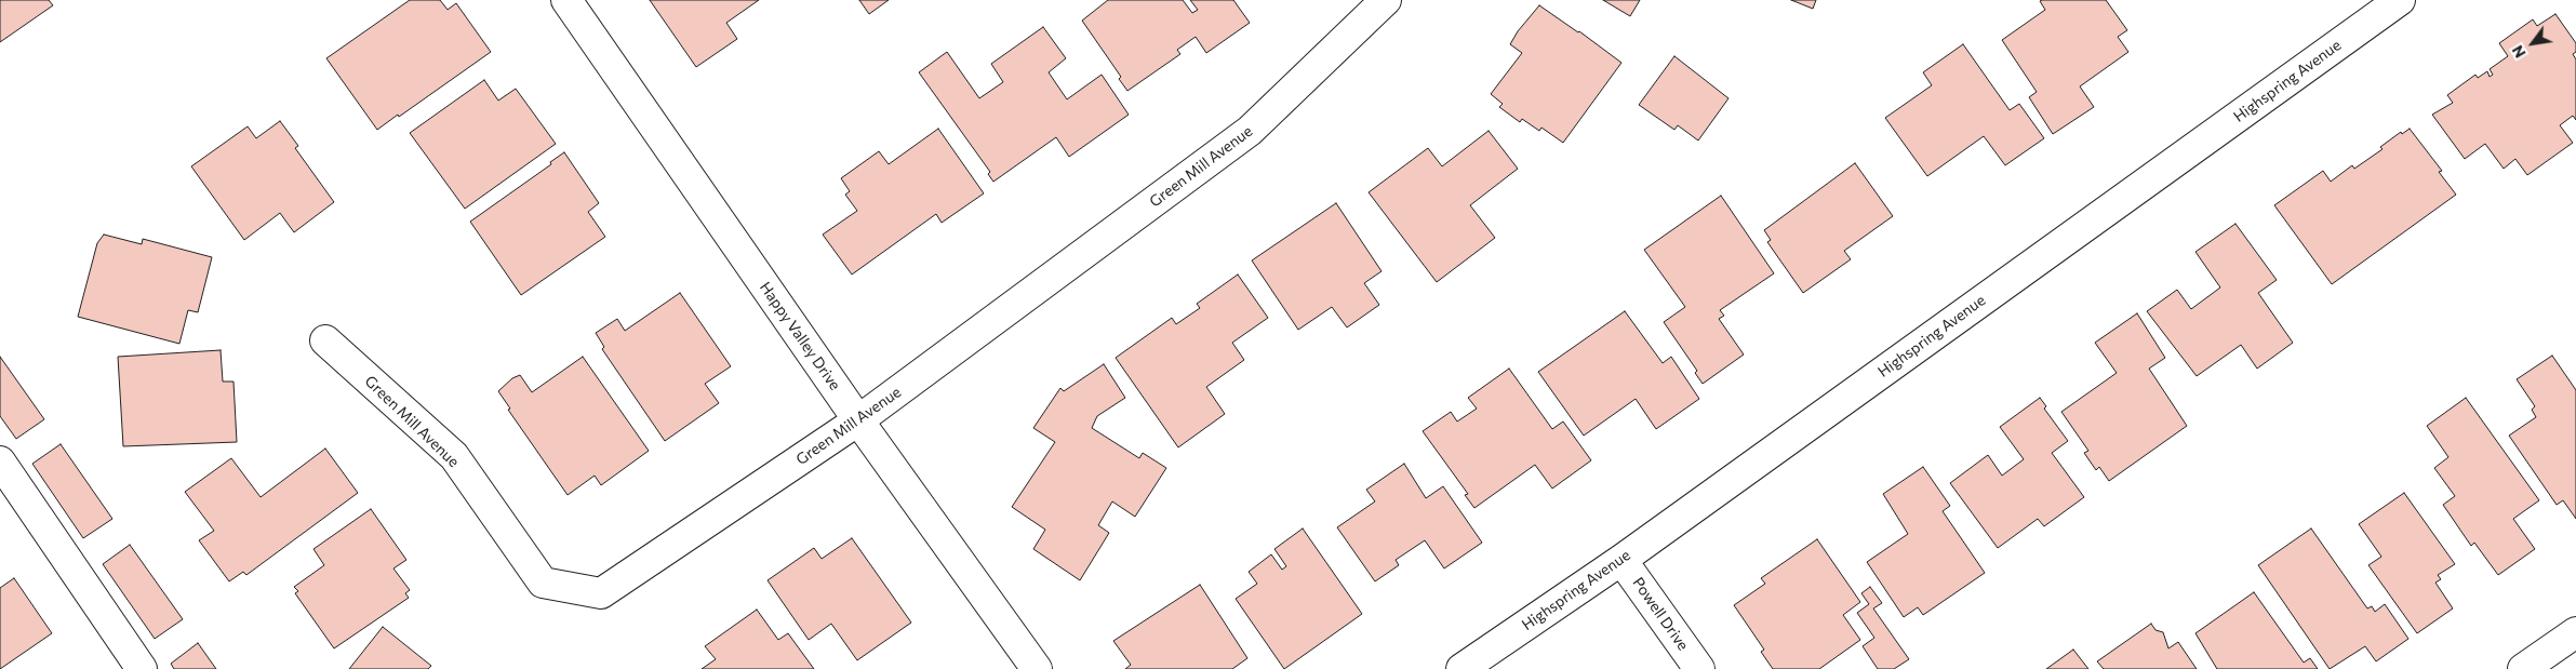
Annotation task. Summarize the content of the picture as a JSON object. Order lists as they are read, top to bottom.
{
  "streets": {
    "street": [
      "Highspring Avenue",
      "Green Mill Avenue",
      "Happy Valley Drive",
      "Powell Drive"
    ]
  },
  "crossings": [
    ["Highspring Avenue", "Powell Drive"],
    ["Green Mill Avenue", "Happy Valley Drive"]
  ],
  "north": "bottom left"
}
